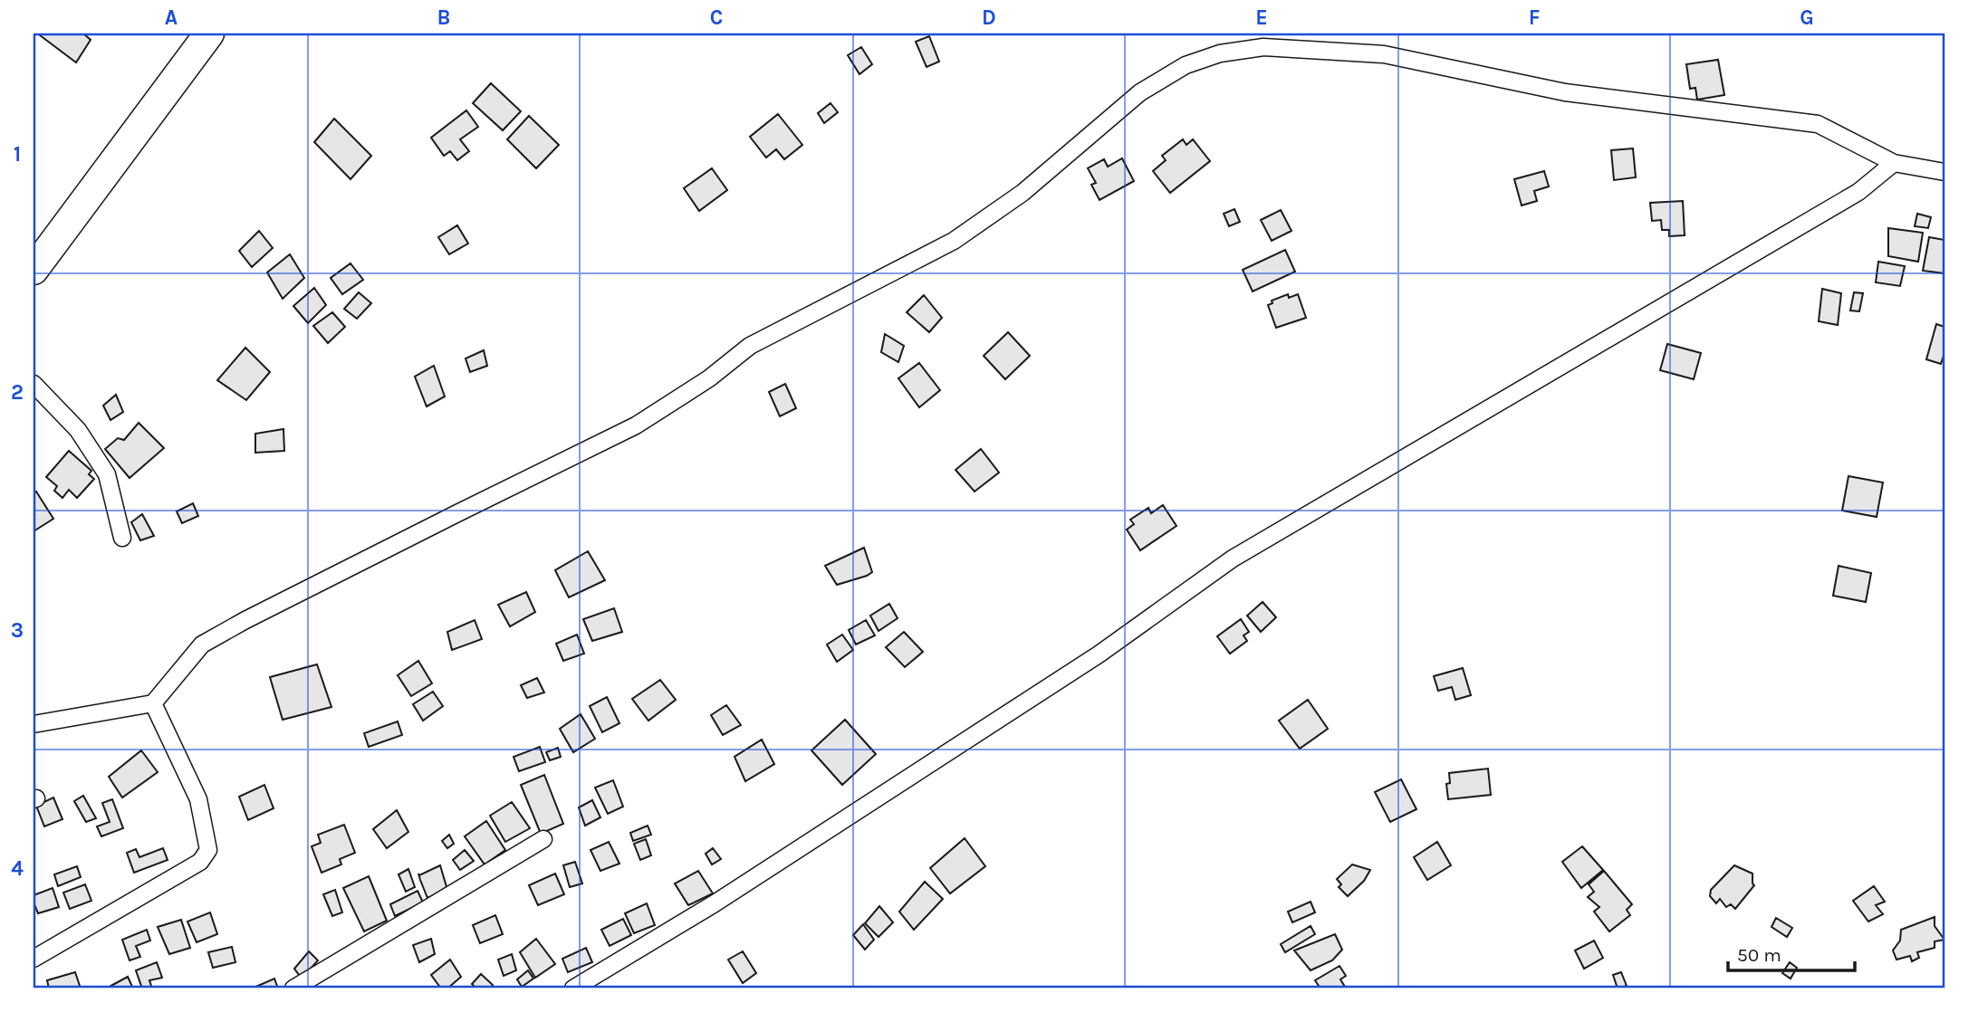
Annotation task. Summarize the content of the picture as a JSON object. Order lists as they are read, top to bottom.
{
  "scale_bar": "50 m",
  "grid": {
    "columns": [
      "A",
      "B",
      "C",
      "D",
      "E",
      "F",
      "G"
    ],
    "rows": [
      "1",
      "2",
      "3",
      "4"
    ]
  }
}
